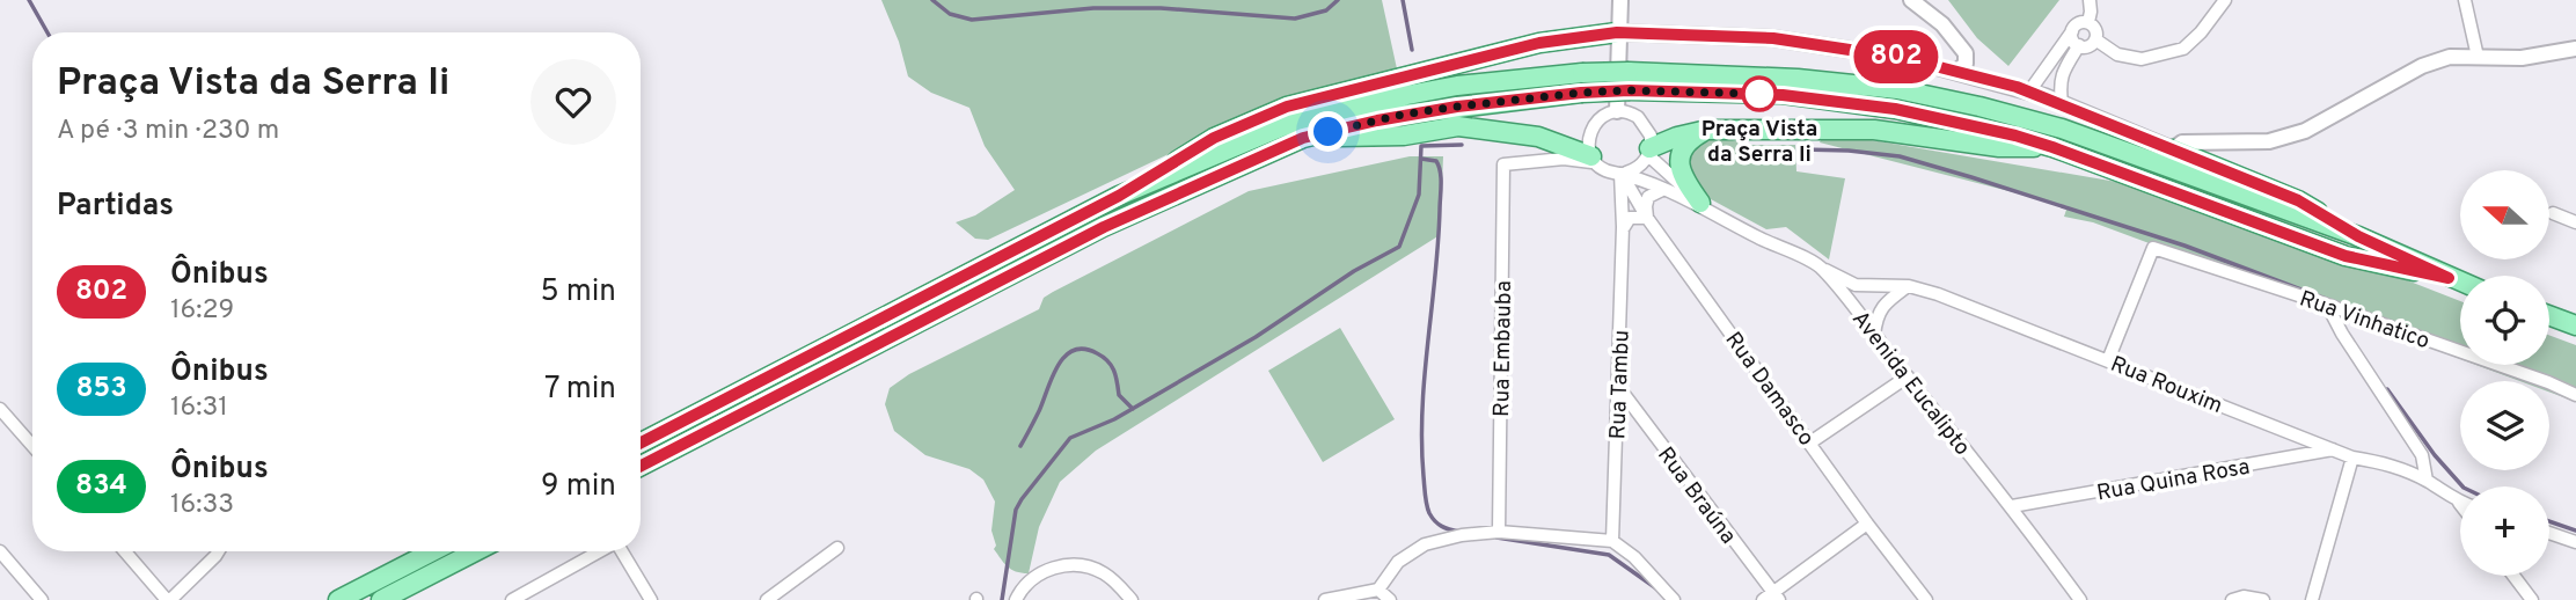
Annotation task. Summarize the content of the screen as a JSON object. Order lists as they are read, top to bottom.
{
  "streets": {
    "street": [
      "Rua Vinhatico",
      "Rua Embauba",
      "Avenida Eucalipto",
      "Rua Rouxim",
      "Rua Tambu",
      "Rua Damasco",
      "Rua Quina Rosa",
      "Rua Braúna"
    ]
  },
  "crossings": [
    ["Rua Vinhatico", "Rua Rouxim"],
    ["Rua Embauba", "Avenida Eucalipto"],
    ["Rua Embauba", "Rua Tambu"],
    ["Rua Embauba", "Rua Damasco"],
    ["Avenida Eucalipto", "Rua Rouxim"],
    ["Avenida Eucalipto", "Rua Tambu"],
    ["Avenida Eucalipto", "Rua Damasco"],
    ["Avenida Eucalipto", "Rua Quina Rosa"],
    ["Rua Rouxim", "Rua Quina Rosa"],
    ["Rua Tambu", "Rua Damasco"],
    ["Rua Tambu", "Rua Braúna"]
  ],
  "places": ["Praça Vista da Serra Ii"],
  "lines": ["bus line 802"],
  "north": "left",
  "page": {
    "on_map": "802",
    "heading": [
      ["Praça Vista da Serra Ii", "A pé · 3 min · 230 m"],
      "Partidas"
    ],
    "map_buttons": "+",
    "list": [
      {
        "mark": "802",
        "name": "Ônibus",
        "note": "16:29",
        "value": "5 min"
      },
      {
        "mark": "853",
        "name": "Ônibus",
        "note": "16:31",
        "value": "7 min"
      },
      {
        "mark": "834",
        "name": "Ônibus",
        "note": "16:33",
        "value": "9 min"
      }
    ]
  }
}
